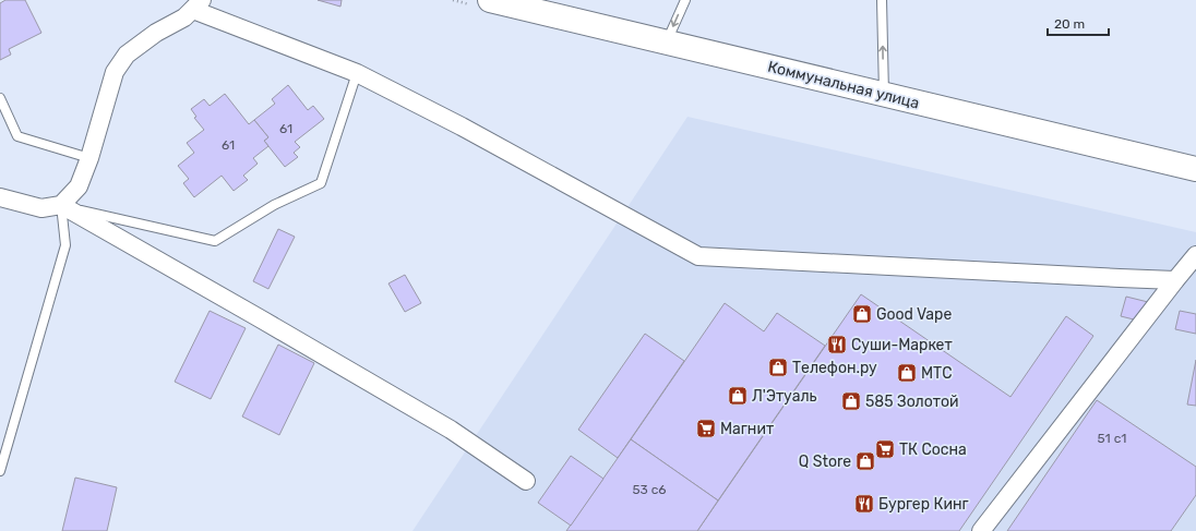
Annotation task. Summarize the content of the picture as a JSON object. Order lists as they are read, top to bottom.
{
  "streets": {
    "main road": ["Коммунальная улица"]
  },
  "places": {
    "shop": [
      "Good Vape",
      "Телефон.ру",
      "МТС",
      "Л'Этуаль",
      "585 Золотой",
      "Q Store"
    ],
    "restaurant": ["Суши-Маркет", "Бургер Кинг"],
    "supermarket": ["Магнит", "ТК Сосна"]
  },
  "house_numbers": [
    "61",
    "61",
    "51 с1",
    "53 с6"
  ],
  "scale_bar": "20 m"
}
